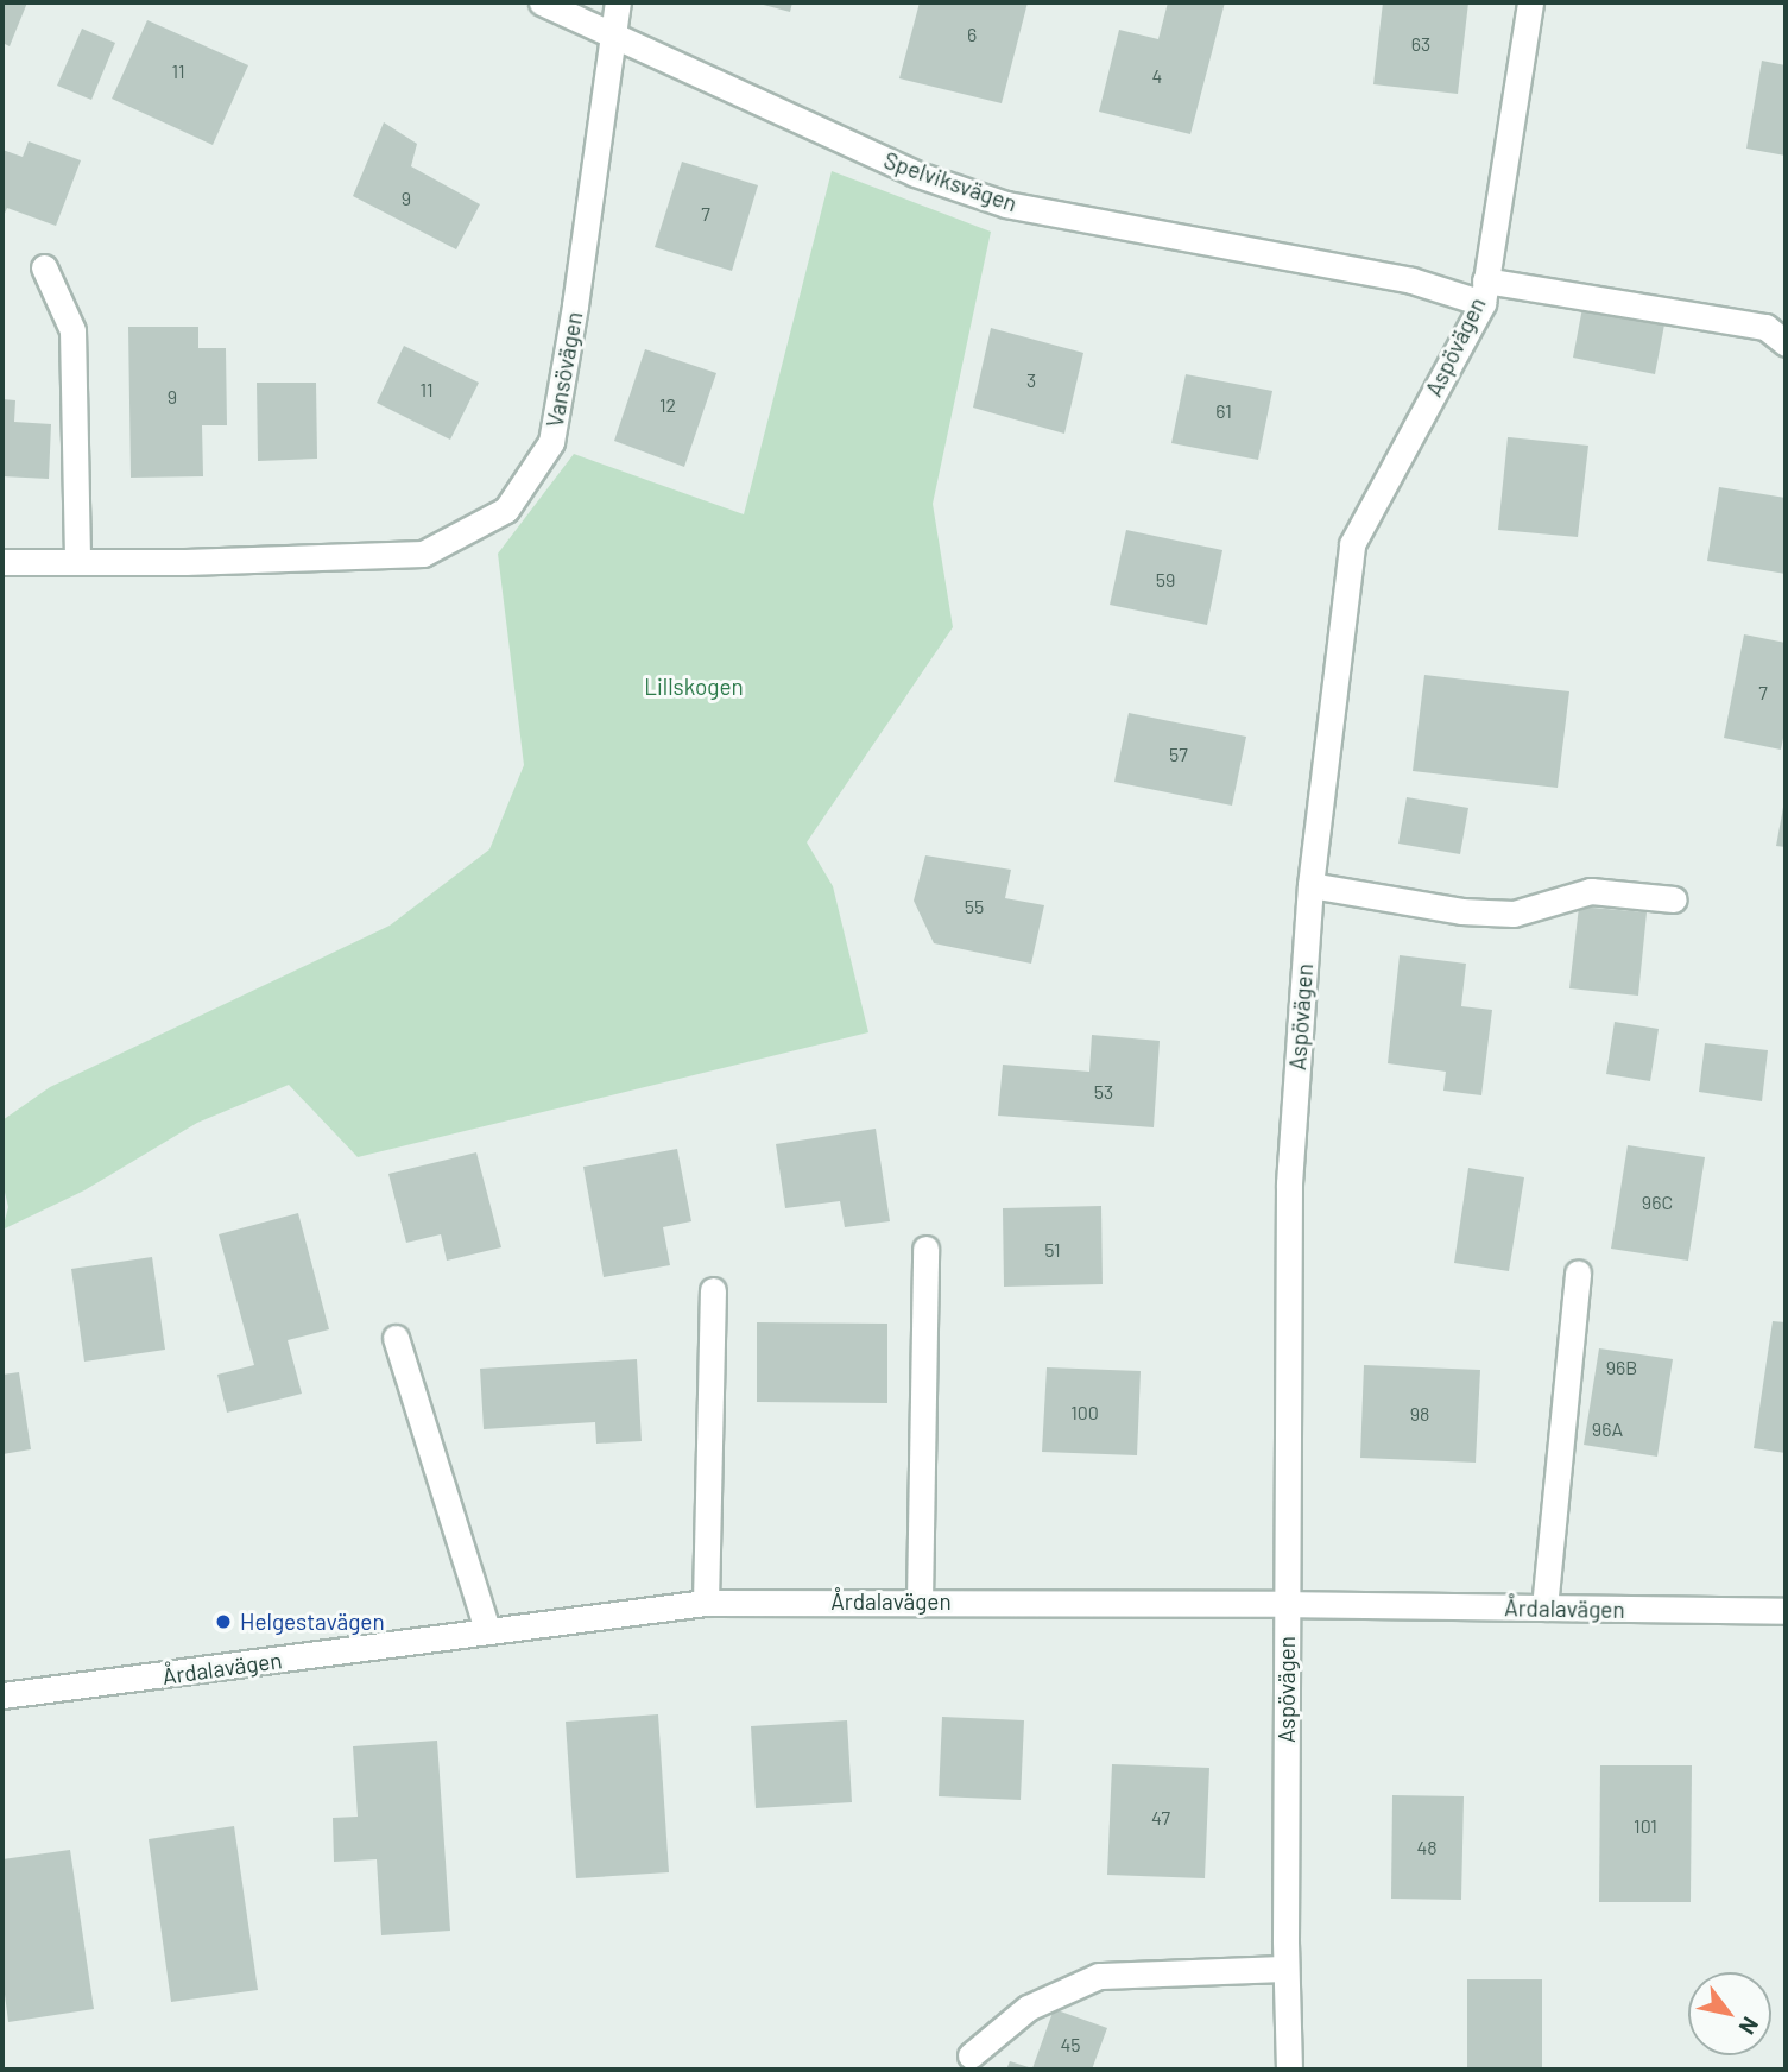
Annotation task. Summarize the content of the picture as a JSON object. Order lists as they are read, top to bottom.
{
  "streets": {
    "street": [
      "Spelviksvägen",
      "Aspövägen",
      "Vansövägen",
      "Årdalavägen"
    ]
  },
  "crossings": [
    ["Spelviksvägen", "Aspövägen"],
    ["Spelviksvägen", "Vansövägen"],
    ["Aspövägen", "Årdalavägen"]
  ],
  "parks": ["Lillskogen"],
  "places": ["Helgestavägen"],
  "house_numbers": [
    "6",
    "63",
    "11",
    "4",
    "9",
    "7",
    "3",
    "11",
    "9",
    "12",
    "61",
    "59",
    "7",
    "57",
    "55",
    "53",
    "96C",
    "51",
    "96B",
    "100",
    "98",
    "96A",
    "47",
    "101",
    "48",
    "45"
  ],
  "north": "bottom right"
}
